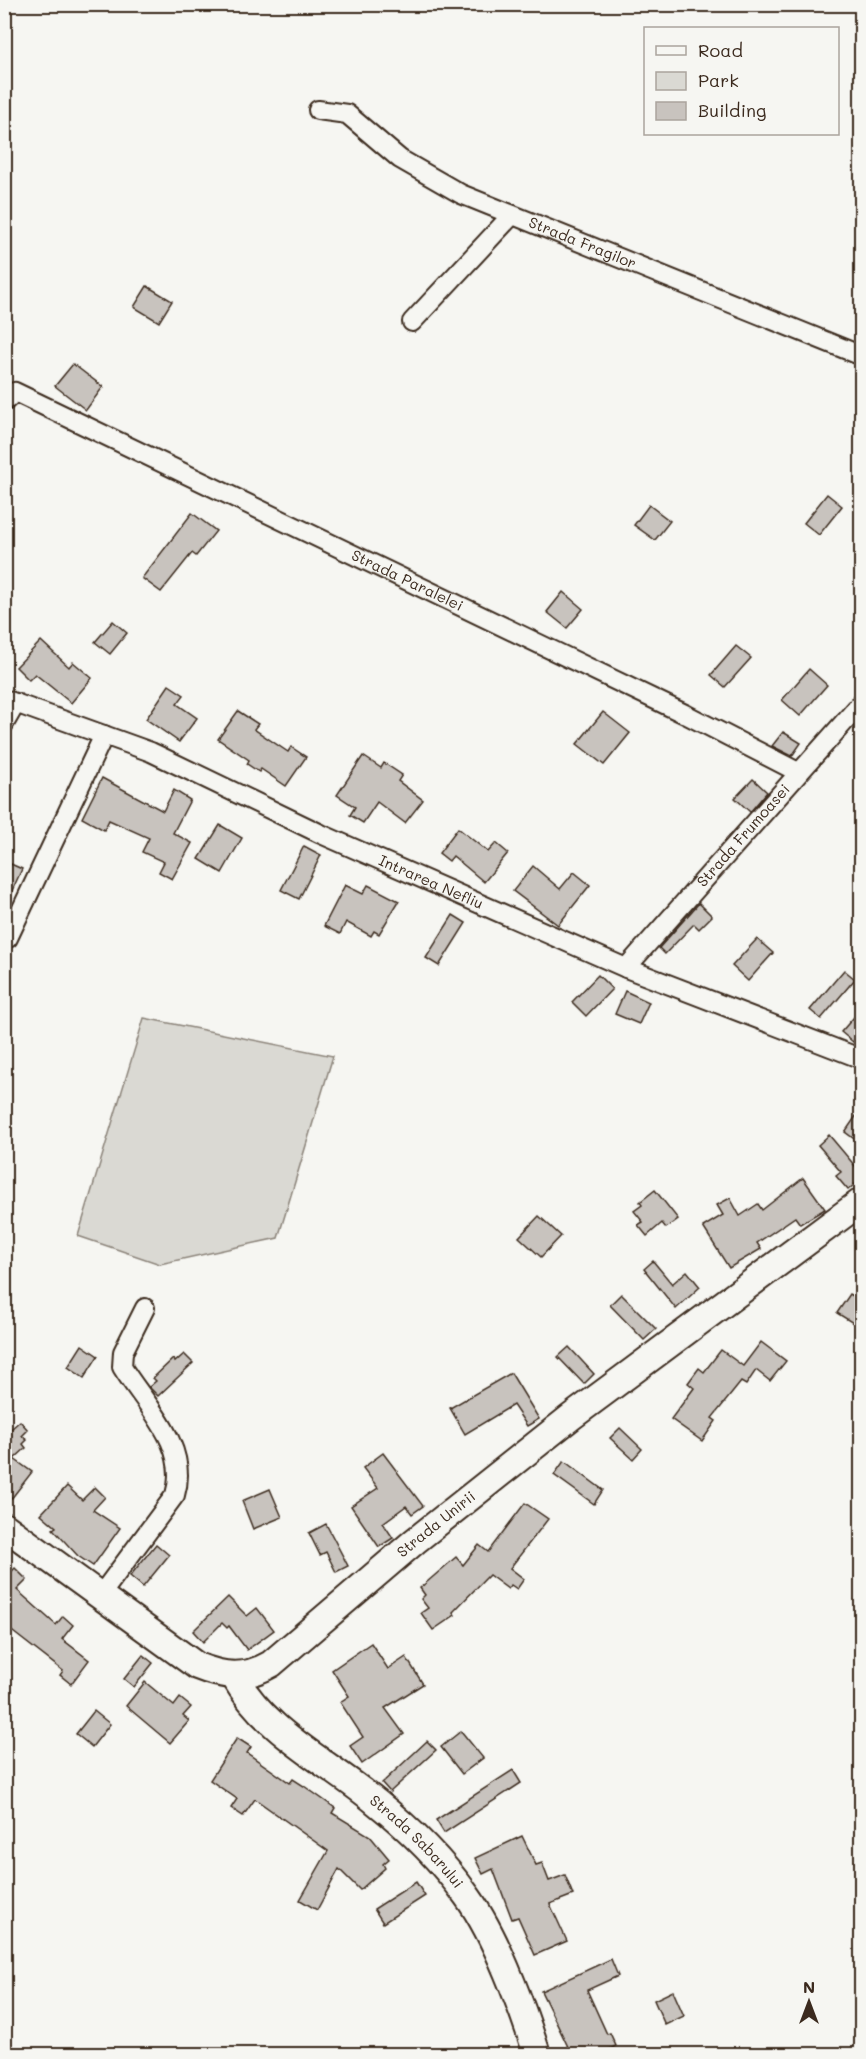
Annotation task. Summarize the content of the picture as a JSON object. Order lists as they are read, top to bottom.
{
  "streets": {
    "main road": ["Strada Unirii", "Strada Sabarului"],
    "street": [
      "Strada Fragilor",
      "Strada Paralelei",
      "Strada Frumoasei",
      "Intrarea Nefliu"
    ]
  },
  "crossings": [
    ["Strada Paralelei", "Strada Frumoasei"],
    ["Strada Frumoasei", "Intrarea Nefliu"],
    ["Strada Unirii", "Strada Sabarului"]
  ],
  "legend": ["Road", "Park", "Building"],
  "north": "top"
}
